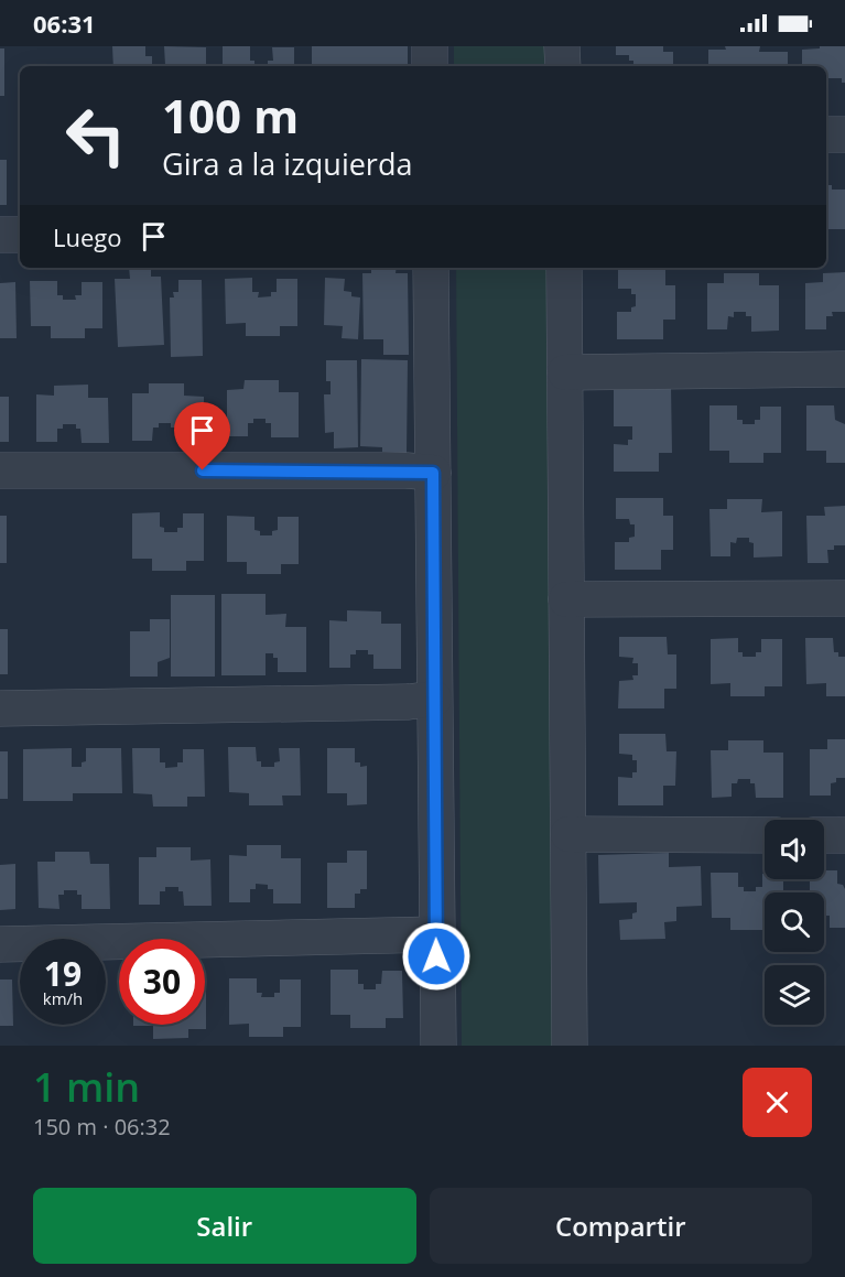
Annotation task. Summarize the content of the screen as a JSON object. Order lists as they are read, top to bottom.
{
  "page": {
    "status": "06:31",
    "turn": ["100 m", "Gira a la izquierda"],
    "then": "Luego",
    "speed": "19 km/h",
    "limit": "30",
    "heading": ["1 min", "150 m · 06:32"],
    "buttons": ["Salir", "Compartir"]
  }
}
